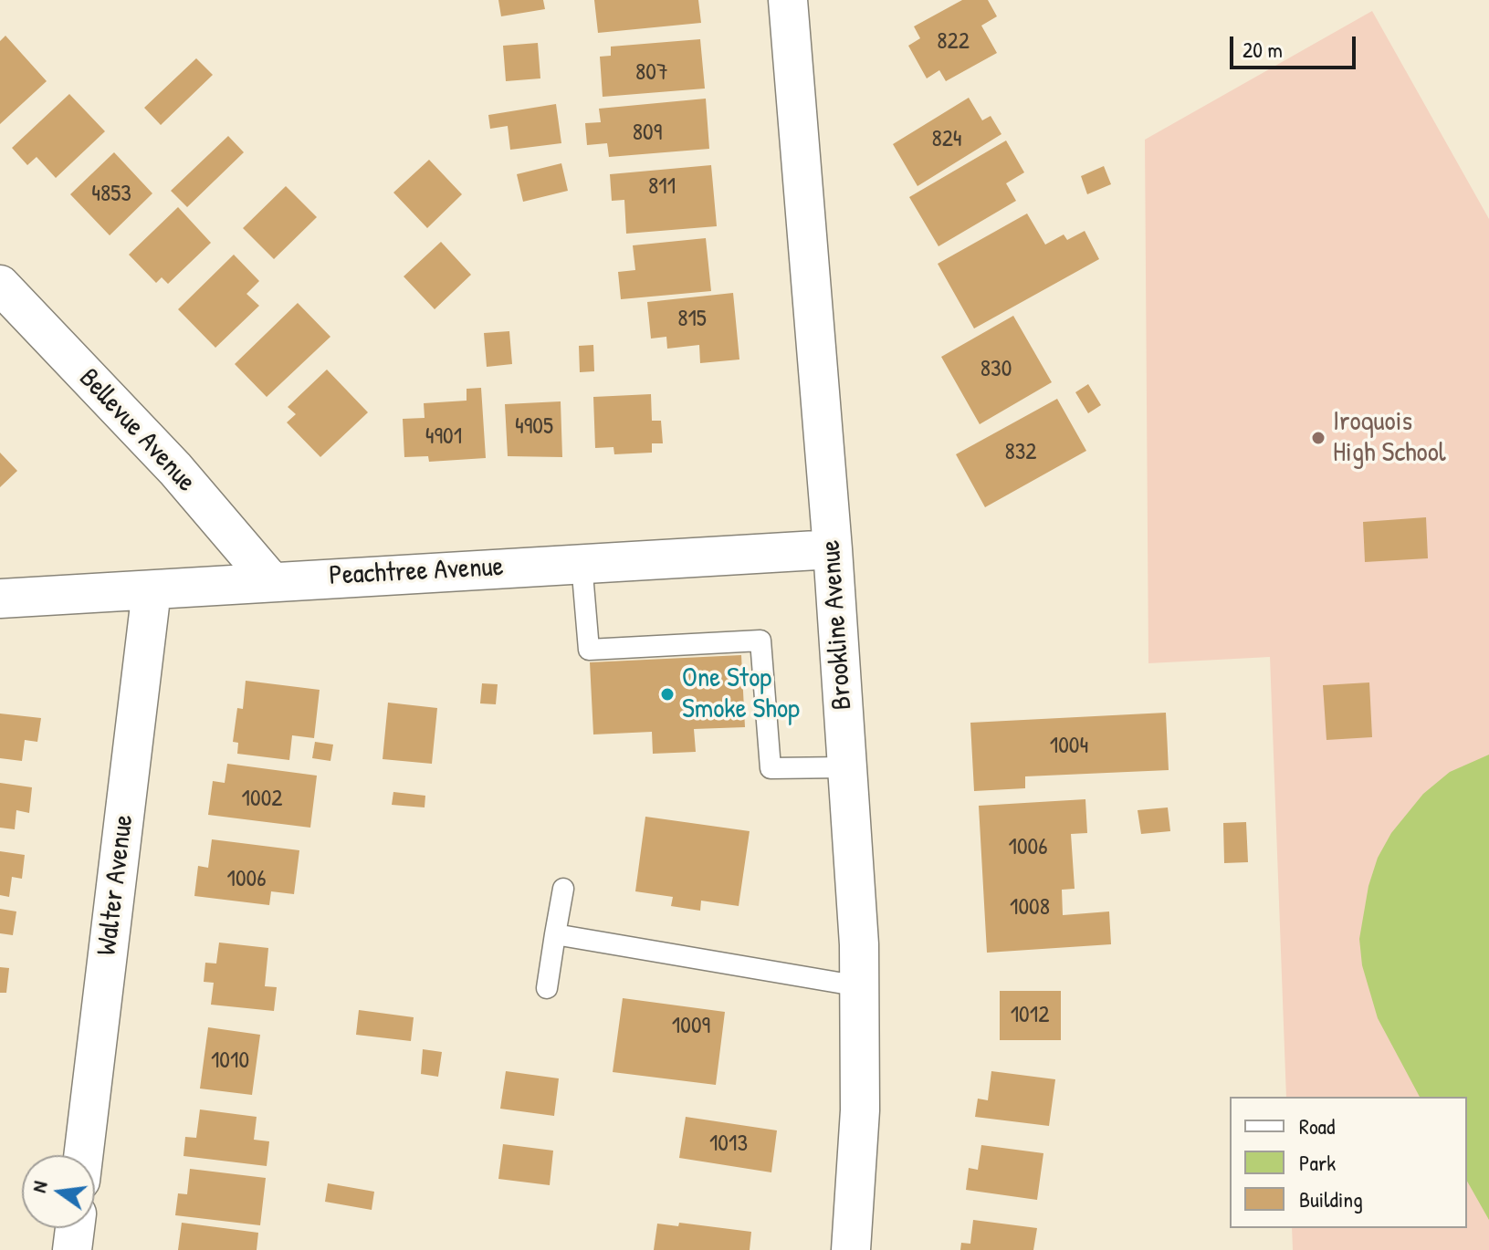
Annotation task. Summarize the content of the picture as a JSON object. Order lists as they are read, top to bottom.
{
  "streets": {
    "street": [
      "Bellevue Avenue",
      "Peachtree Avenue",
      "Brookline Avenue",
      "Walter Avenue"
    ]
  },
  "crossings": [
    ["Bellevue Avenue", "Peachtree Avenue"],
    ["Peachtree Avenue", "Brookline Avenue"],
    ["Peachtree Avenue", "Walter Avenue"]
  ],
  "places": ["Iroquois High School", "One Stop Smoke Shop"],
  "house_numbers": [
    "822",
    "807",
    "809",
    "824",
    "811",
    "4853",
    "815",
    "830",
    "4905",
    "4901",
    "832",
    "1004",
    "1002",
    "1006",
    "1006",
    "1008",
    "1012",
    "1009",
    "1010",
    "1013"
  ],
  "legend": ["Road", "Park", "Building"],
  "scale_bar": "20 m",
  "north": "left"
}
